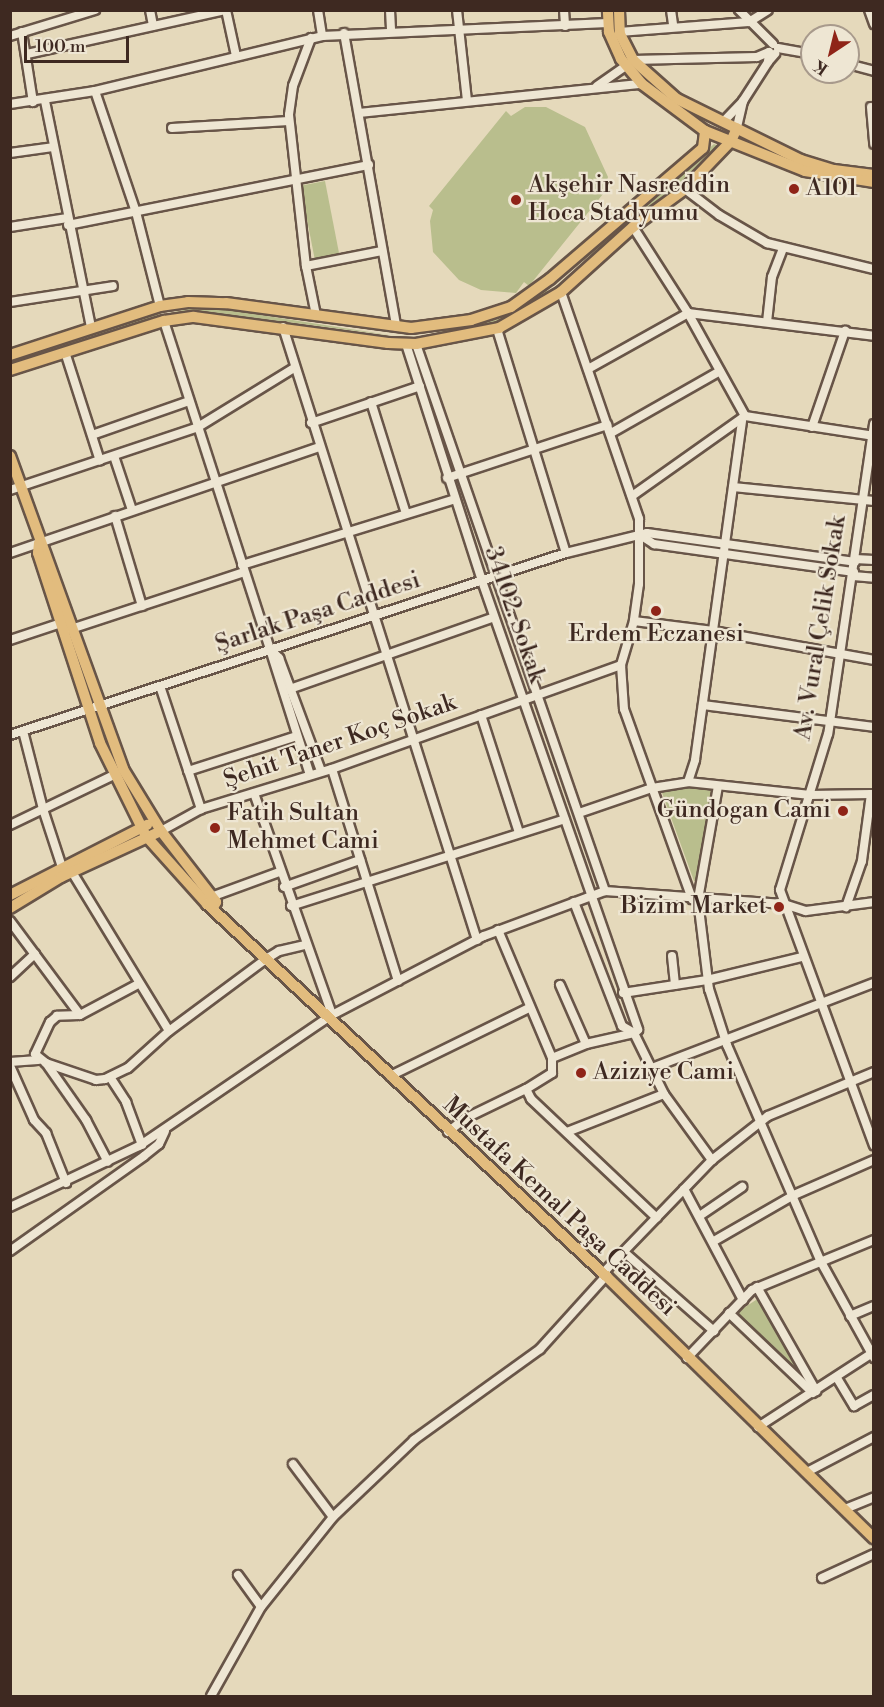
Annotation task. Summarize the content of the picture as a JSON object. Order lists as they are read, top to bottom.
{
  "streets": {
    "main road": ["Mustafa Kemal Paşa Caddesi"],
    "street": [
      "Şarlak Paşa Caddesi",
      "34102. Sokak",
      "Av. Vural Çelik Sokak",
      "Şehit Taner Koç Sokak"
    ]
  },
  "crossings": [
    ["Şarlak Paşa Caddesi", "34102. Sokak"],
    ["Şarlak Paşa Caddesi", "Av. Vural Çelik Sokak"],
    ["Şarlak Paşa Caddesi", "Mustafa Kemal Paşa Caddesi"],
    ["34102. Sokak", "Şehit Taner Koç Sokak"],
    ["Şehit Taner Koç Sokak", "Mustafa Kemal Paşa Caddesi"]
  ],
  "places": [
    "A101",
    "Akşehir Nasreddin Hoca Stadyumu",
    "Erdem Eczanesi",
    "Gündogan Cami",
    "Fatih Sultan Mehmet Cami",
    "Bizim Market",
    "Aziziye Cami"
  ],
  "scale_bar": "100 m",
  "north": "bottom left"
}
